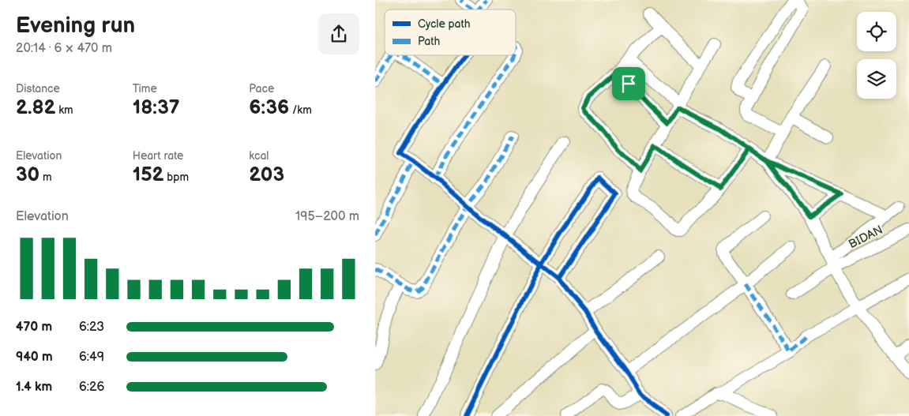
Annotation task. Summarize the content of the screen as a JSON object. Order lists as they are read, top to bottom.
{
  "streets": {
    "street": ["BIDAN"]
  },
  "legend": ["Cycle path", "Path"],
  "page": {
    "heading": ["Evening run", "20:14 · 6 × 470 m"],
    "stats": [
      ["Distance", "2.82 km"],
      ["Time", "18:37"],
      ["Pace", "6:36 /km"],
      ["Elevation", "30 m"],
      ["Heart rate", "152 bpm"],
      ["kcal", "203"]
    ],
    "chart": ["Elevation", "195–200 m"],
    "list": [
      {
        "name": "470 m",
        "note": "6:23"
      },
      {
        "name": "940 m",
        "note": "6:49"
      },
      {
        "name": "1.4 km",
        "note": "6:26"
      }
    ]
  }
}
